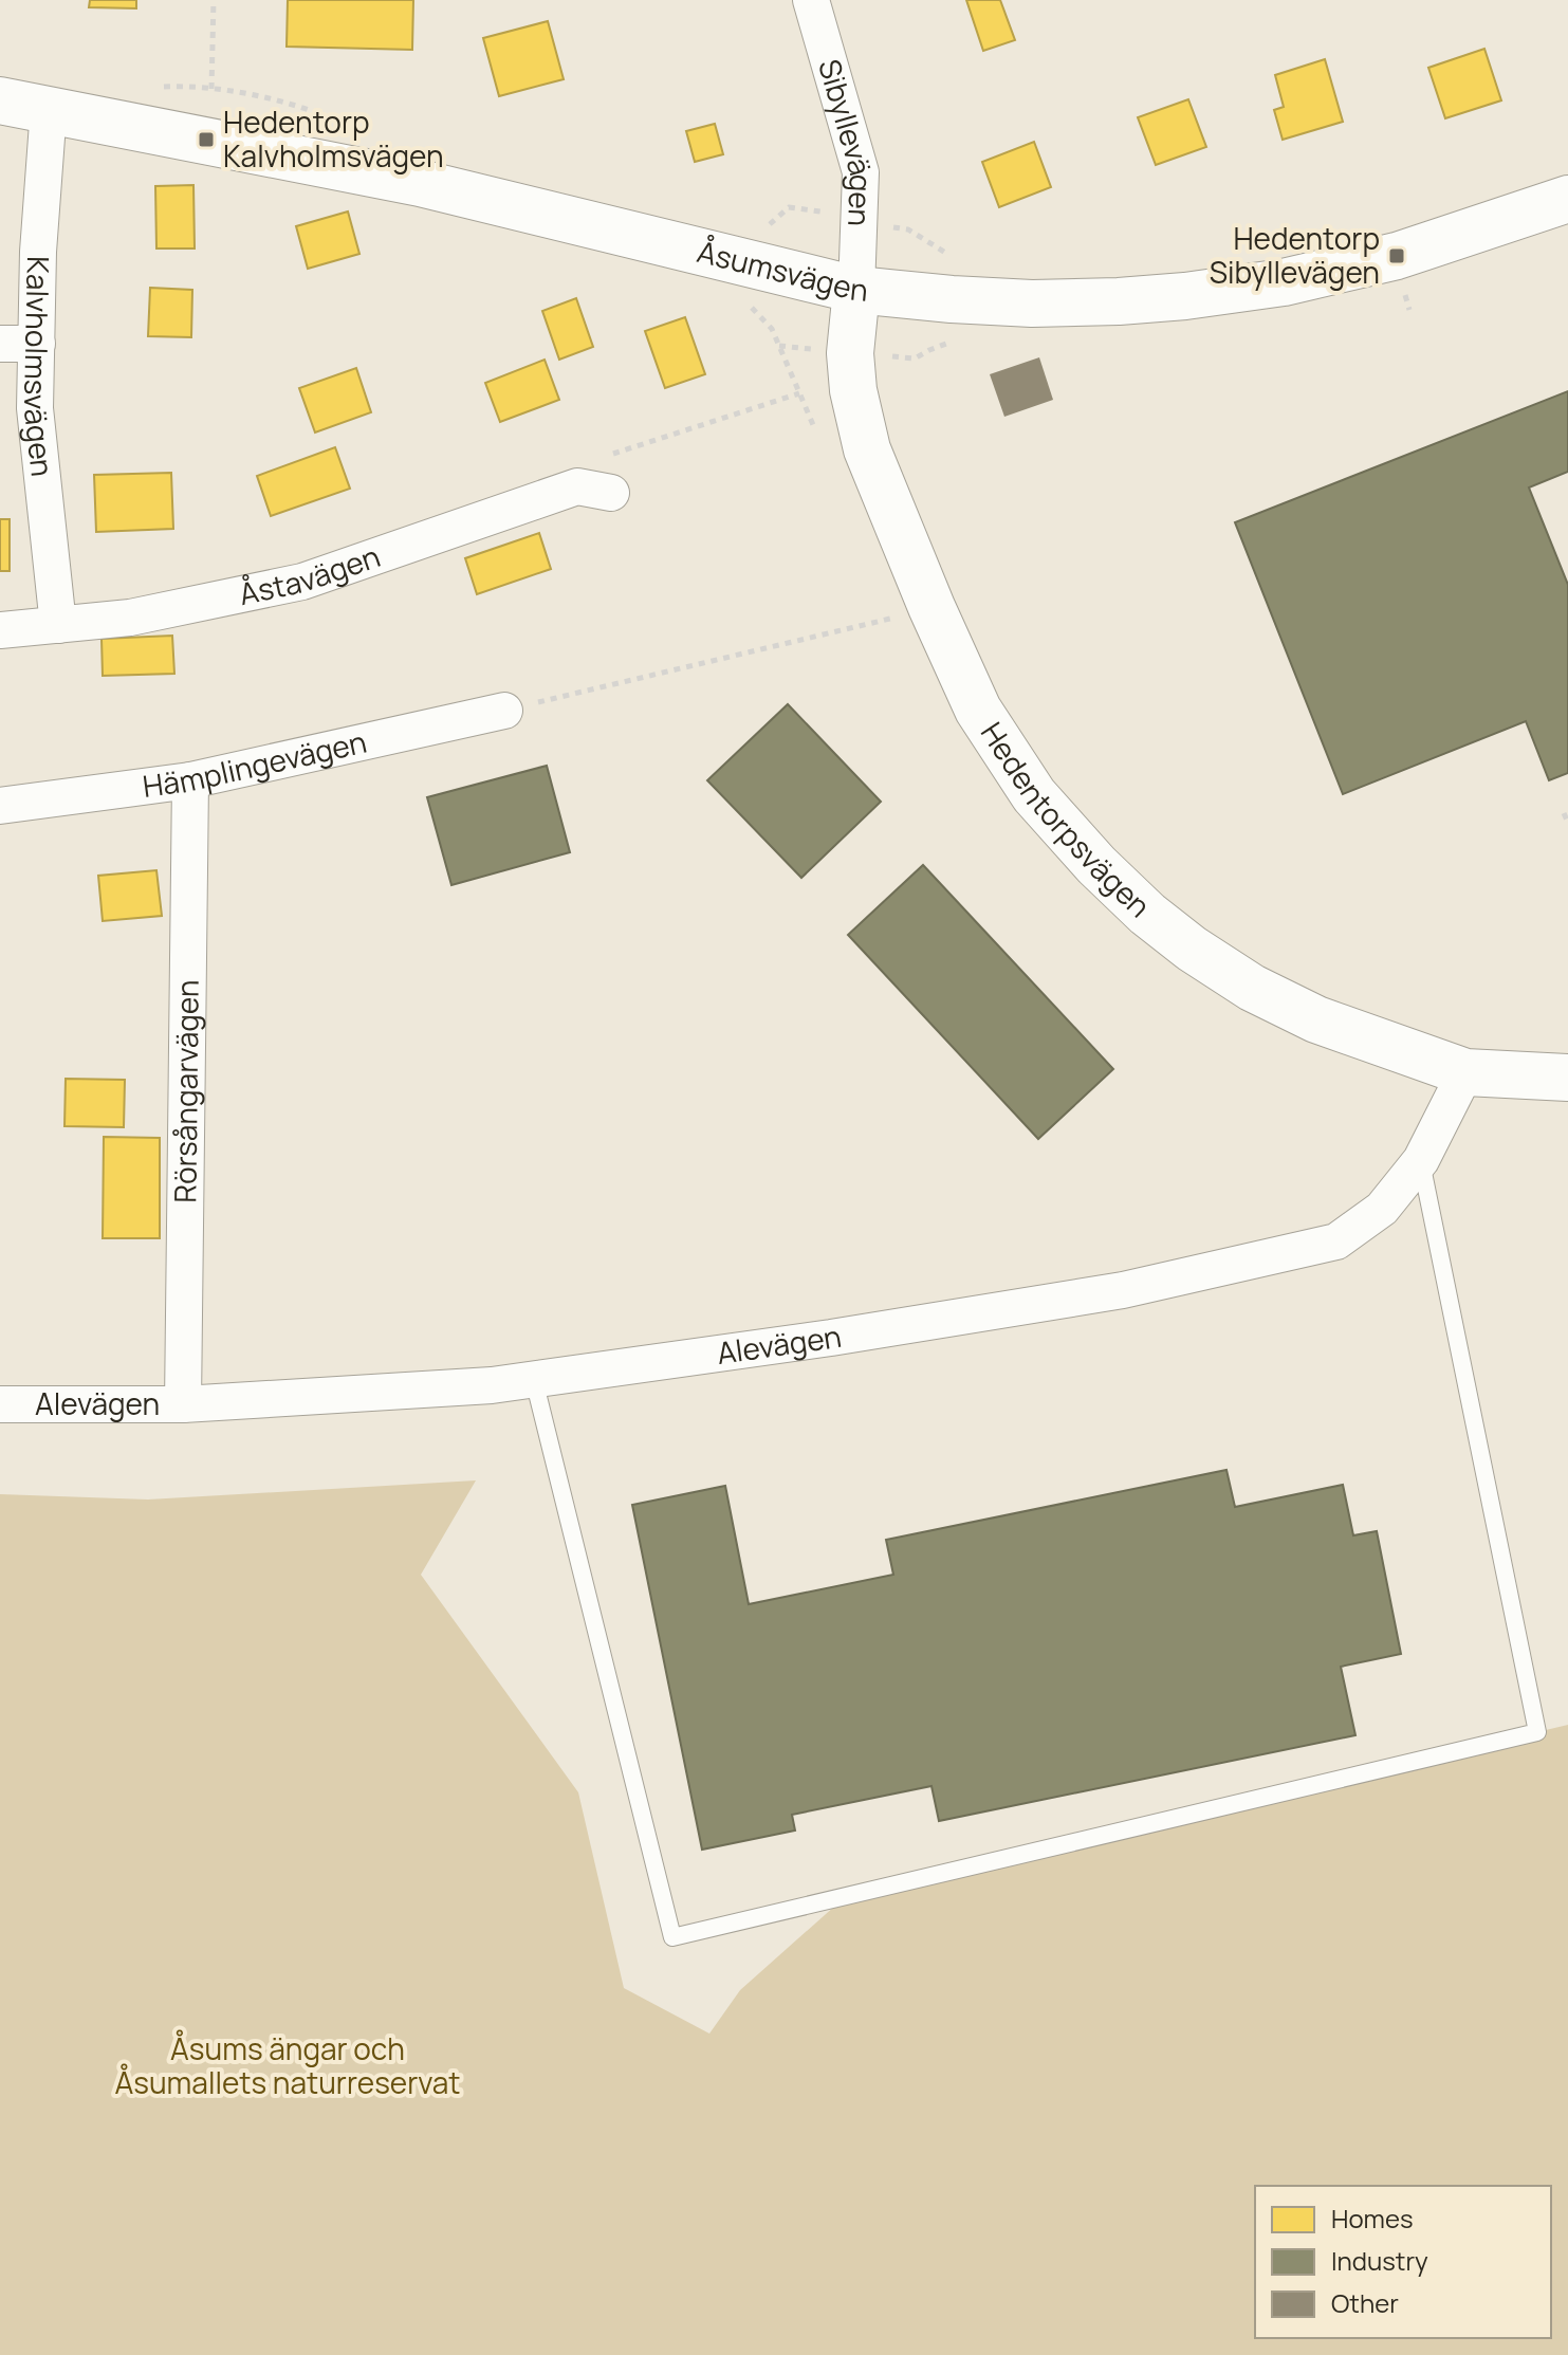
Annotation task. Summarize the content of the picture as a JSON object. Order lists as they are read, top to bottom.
{
  "streets": {
    "street": [
      "Sibyllevägen",
      "Åsumsvägen",
      "Kalvholmsvägen",
      "Åstavägen",
      "Hämplingevägen",
      "Hedentorpsvägen",
      "Rörsångarvägen",
      "Alevägen"
    ]
  },
  "crossings": [
    ["Sibyllevägen", "Åsumsvägen"],
    ["Sibyllevägen", "Hedentorpsvägen"],
    ["Åsumsvägen", "Kalvholmsvägen"],
    ["Åsumsvägen", "Hedentorpsvägen"],
    ["Kalvholmsvägen", "Åstavägen"],
    ["Hämplingevägen", "Rörsångarvägen"],
    ["Hedentorpsvägen", "Alevägen"],
    ["Rörsångarvägen", "Alevägen"]
  ],
  "parks": ["Åsums ängar och Åsumallets naturreservat"],
  "places": {
    "transit": ["Hedentorp Kalvholmsvägen", "Hedentorp Sibyllevägen"]
  },
  "legend": ["Homes", "Industry", "Other"]
}
